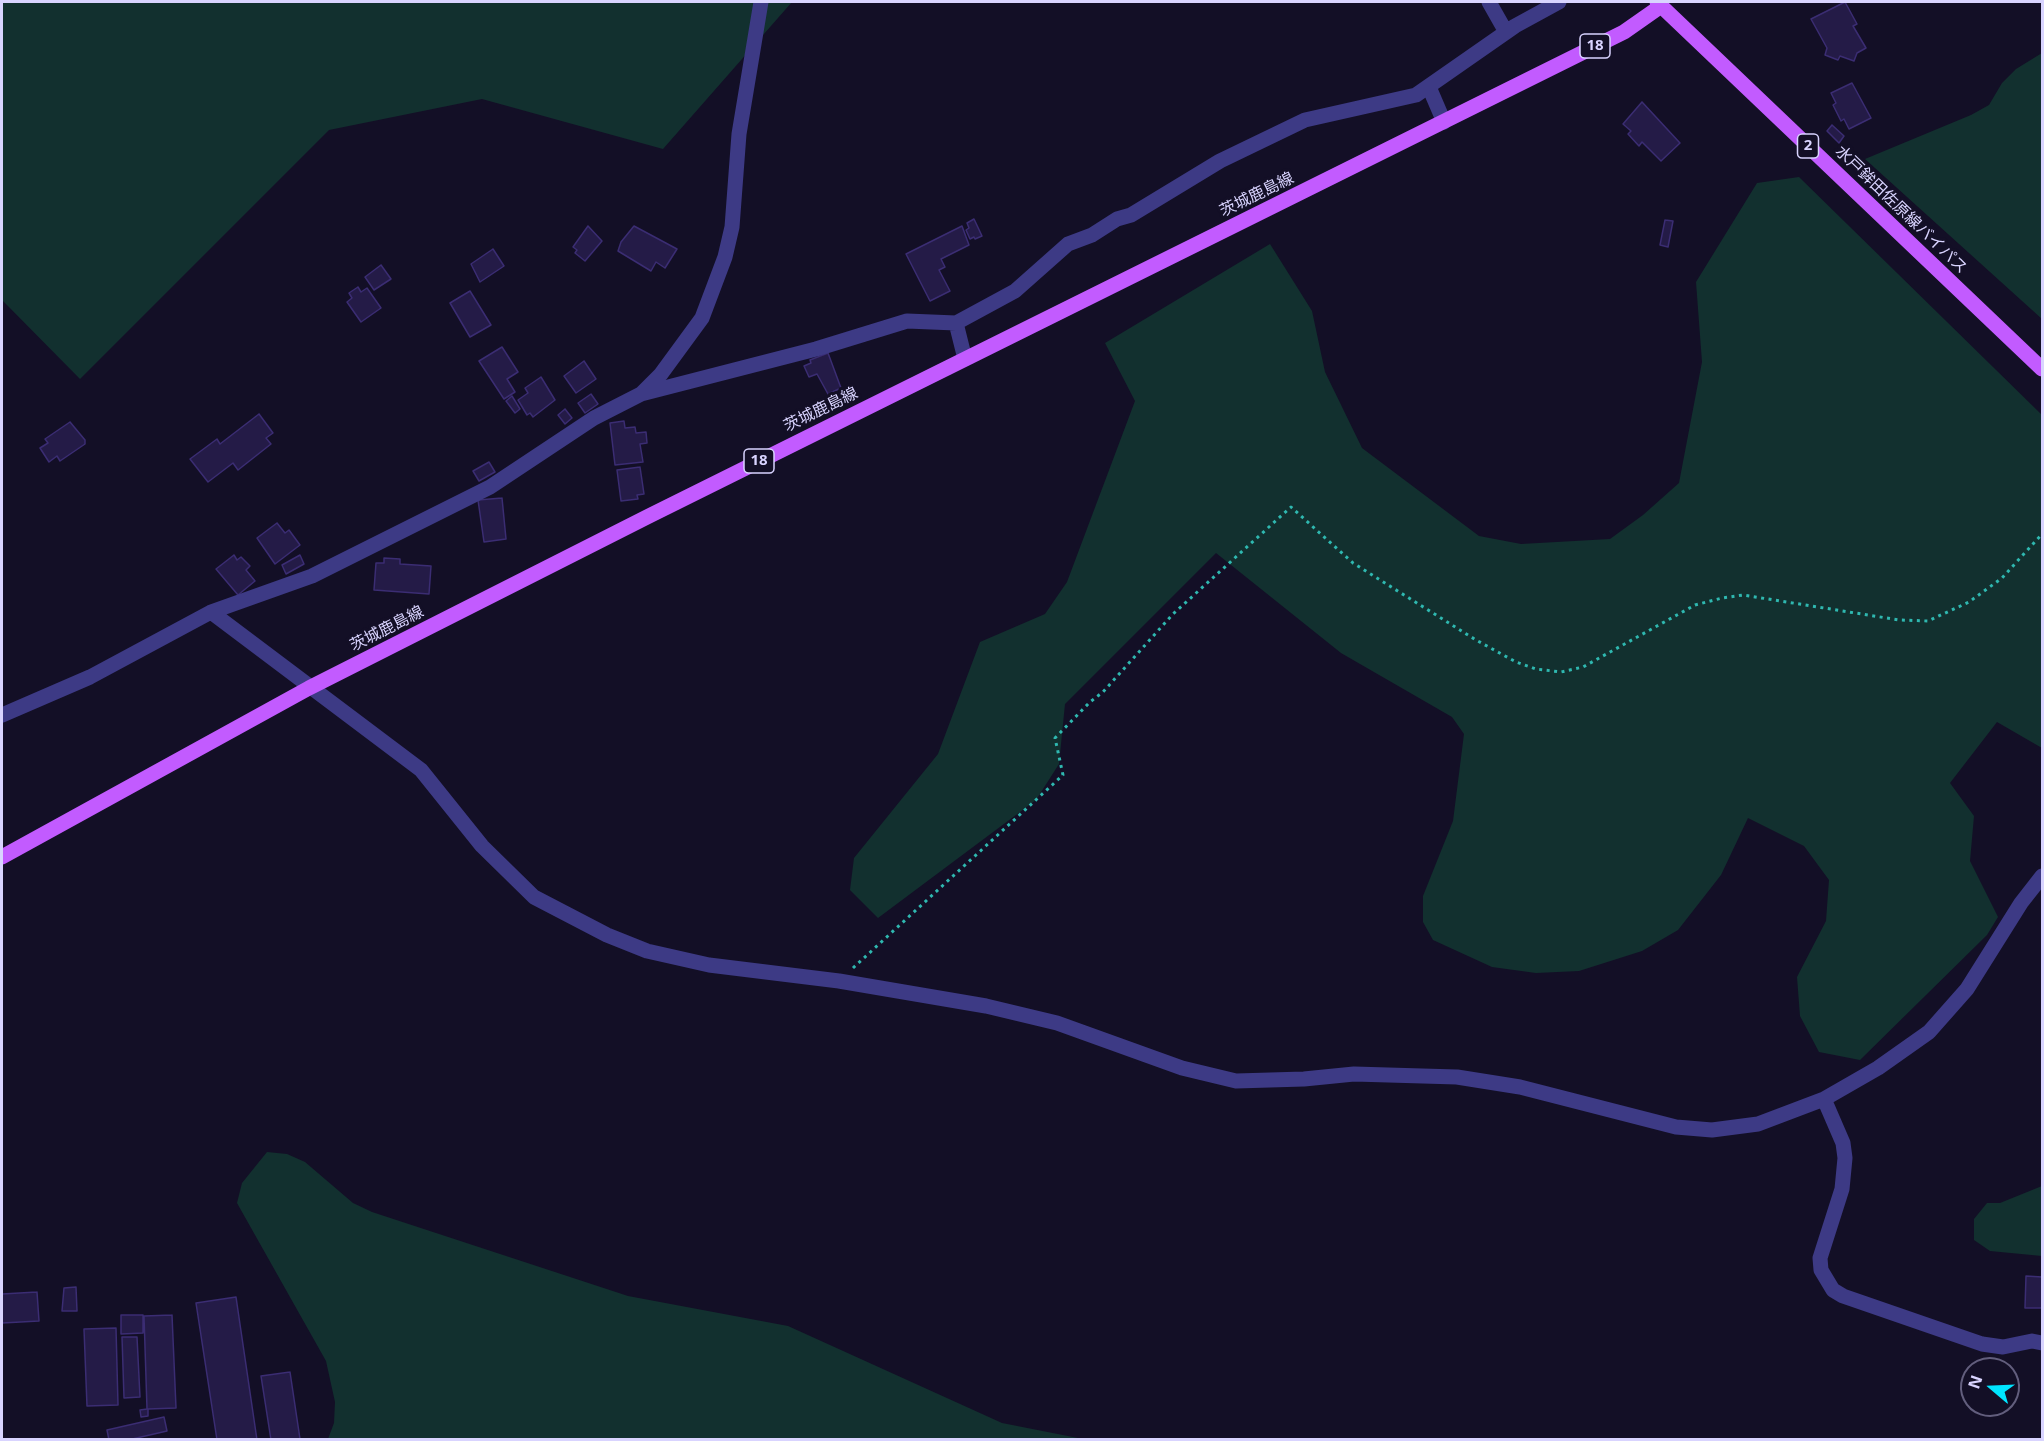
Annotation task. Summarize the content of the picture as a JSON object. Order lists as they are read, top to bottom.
{
  "streets": {
    "main road": [
      "18",
      "2",
      "茨城鹿島線",
      "水戸鉾田佐原線バイパス"
    ]
  },
  "crossings": [
    ["茨城鹿島線", "水戸鉾田佐原線バイパス"]
  ],
  "north": "left"
}
